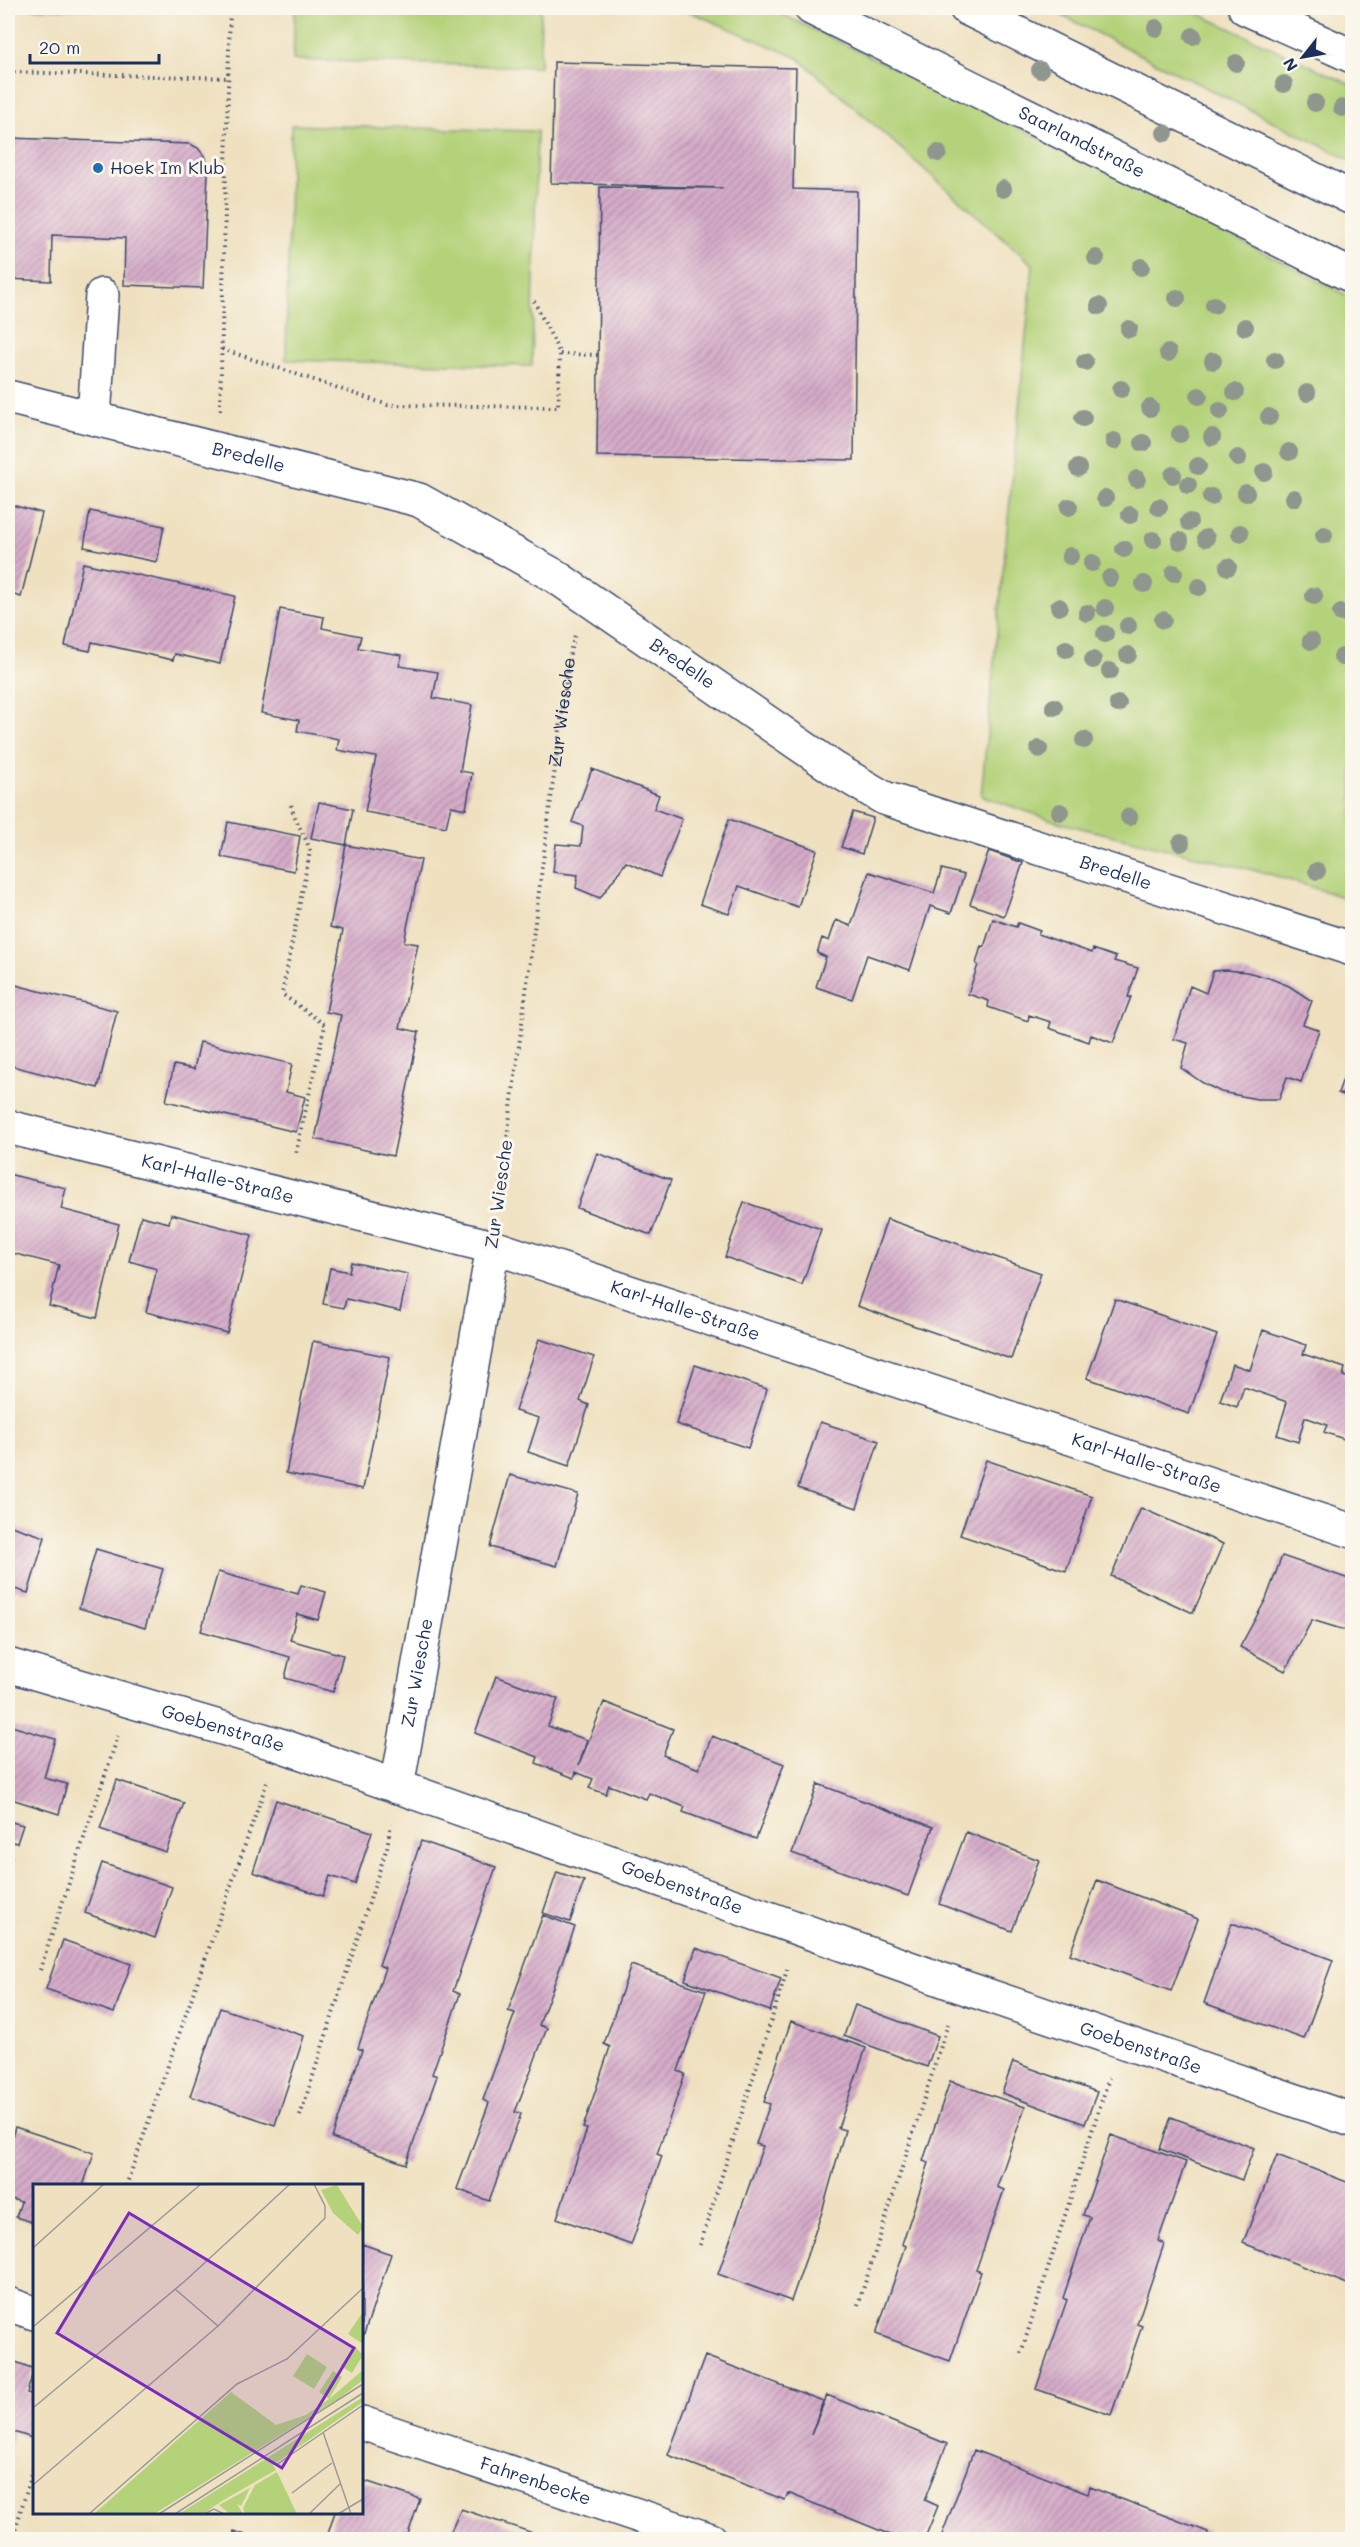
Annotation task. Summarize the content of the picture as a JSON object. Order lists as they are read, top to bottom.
{
  "streets": {
    "main road": [
      "Saarlandstraße",
      "Bredelle",
      "Zur Wiesche",
      "Karl-Halle-Straße",
      "Goebenstraße",
      "Fahrenbecke"
    ]
  },
  "crossings": [
    ["Bredelle", "Zur Wiesche"],
    ["Zur Wiesche", "Karl-Halle-Straße"],
    ["Zur Wiesche", "Goebenstraße"]
  ],
  "places": ["Hoek Im Klub"],
  "scale_bar": "20 m",
  "north": "bottom left"
}
